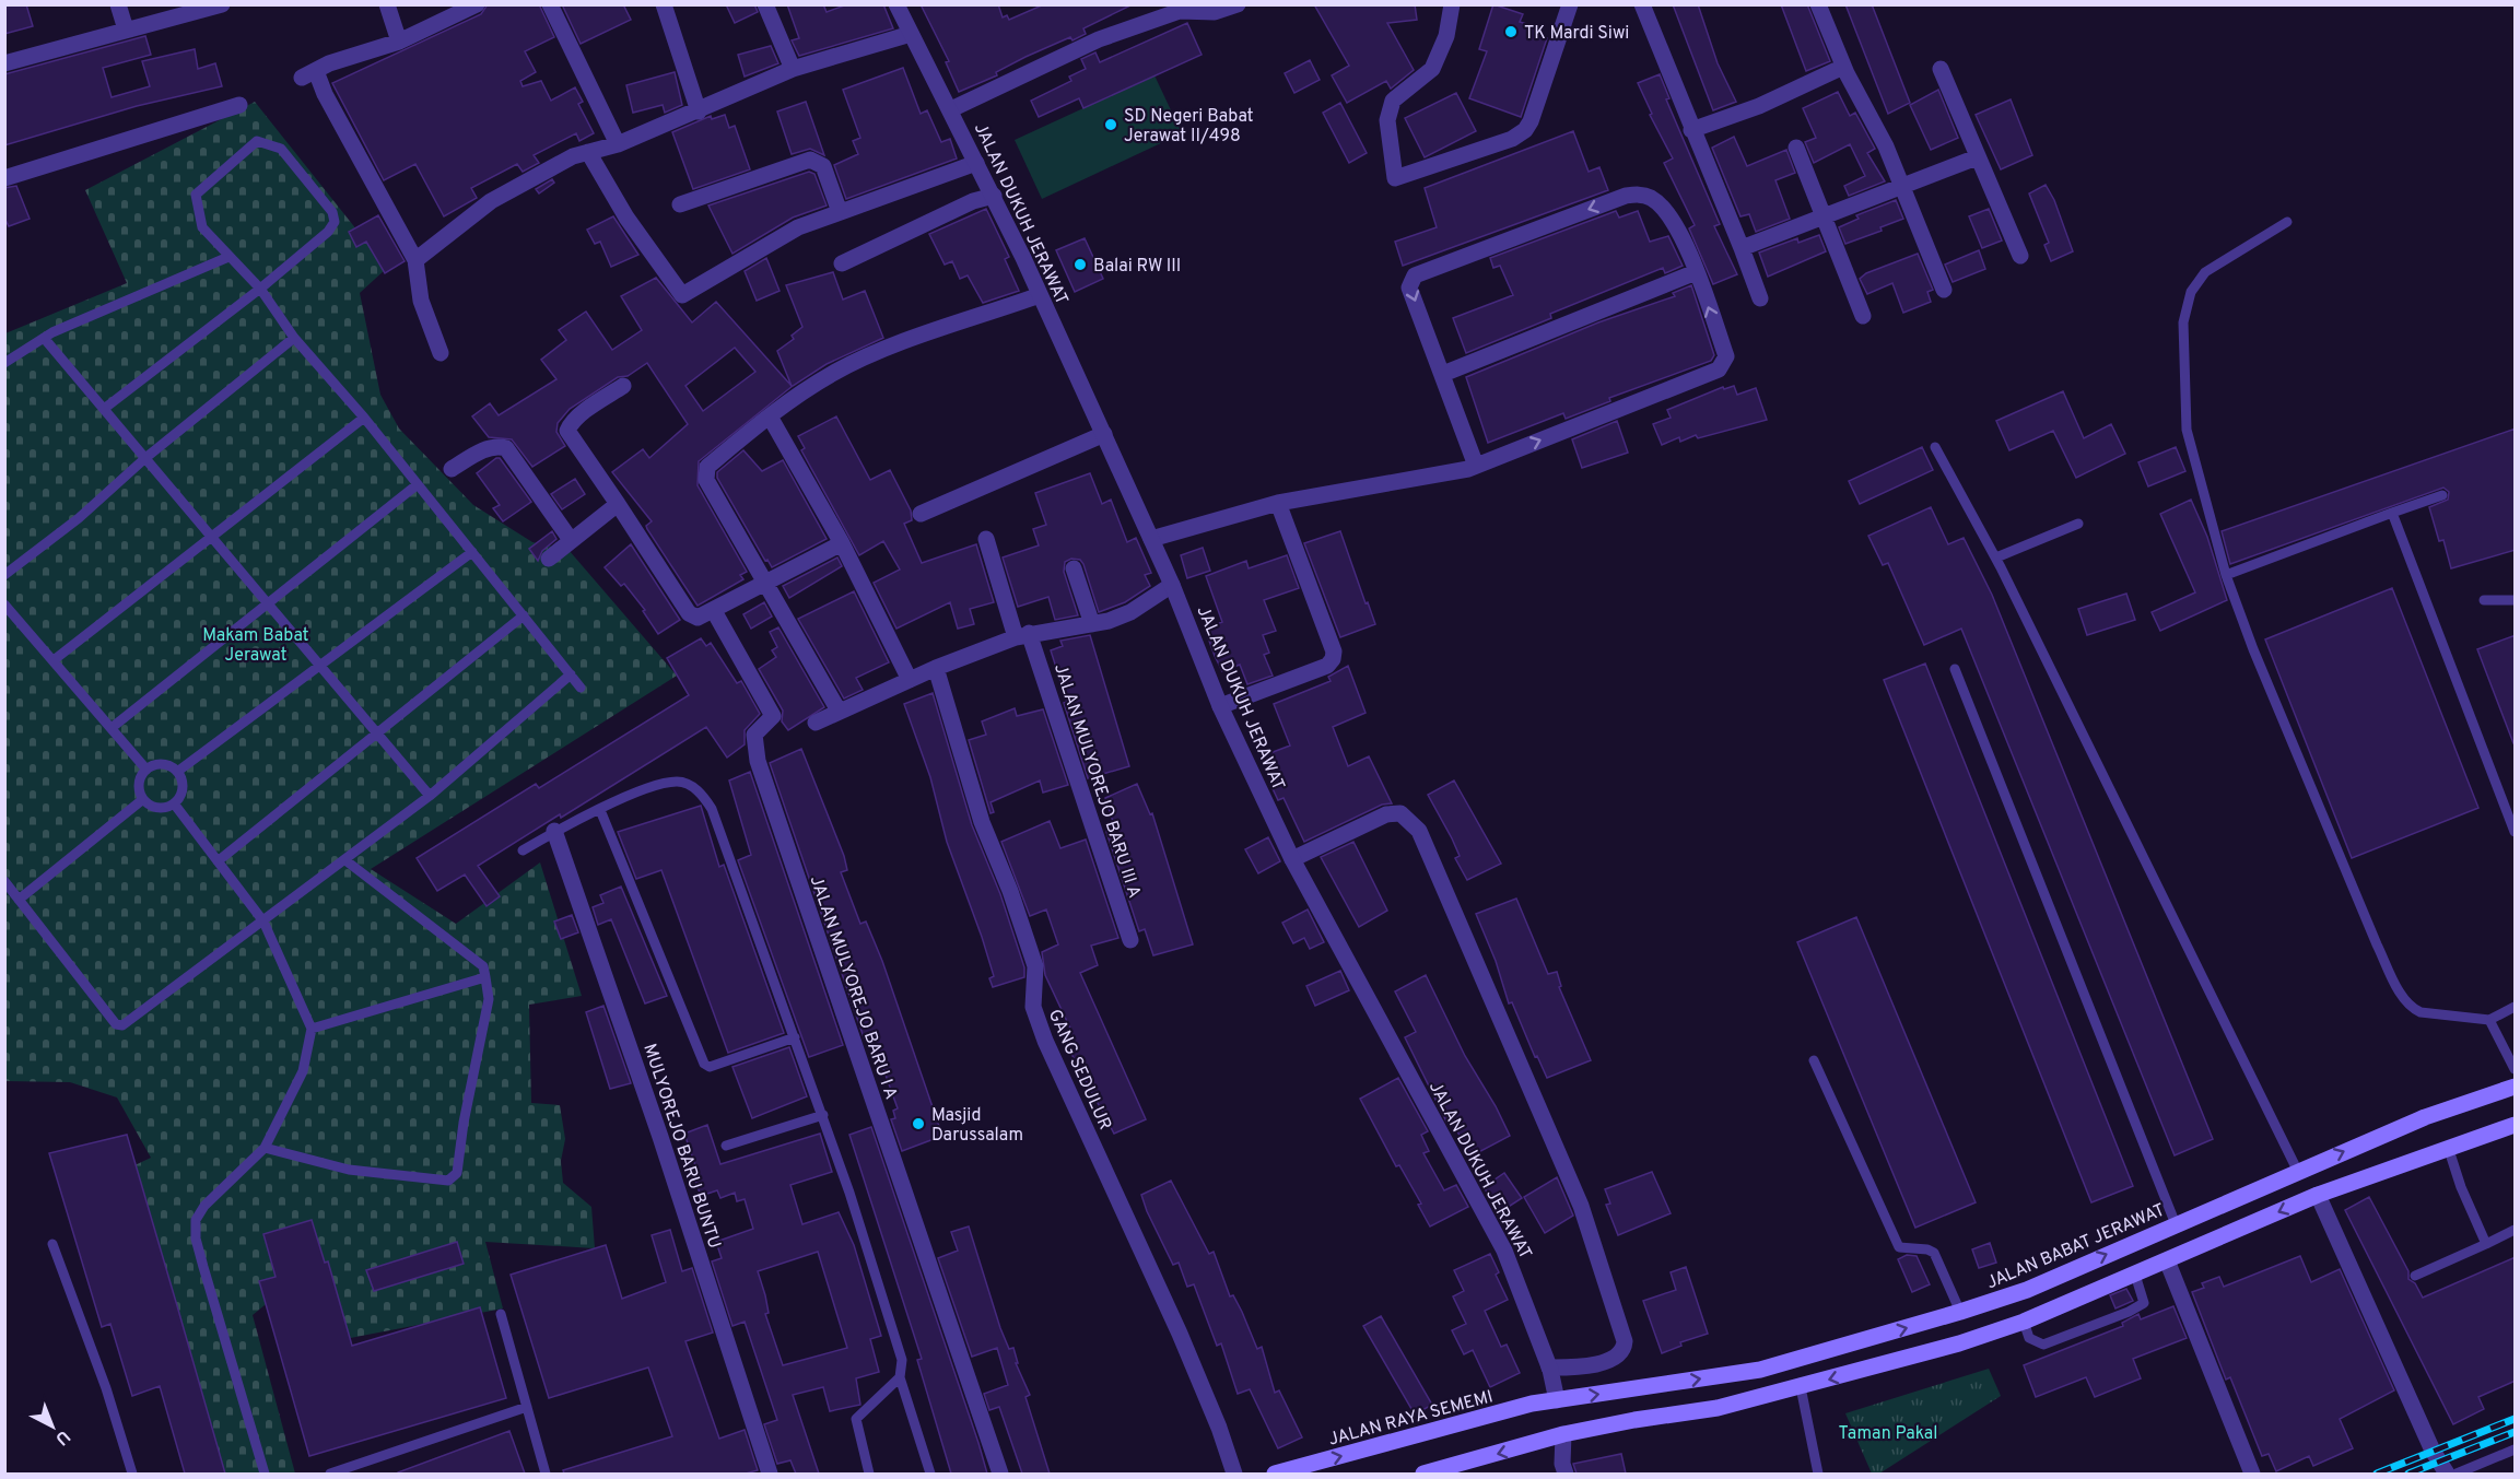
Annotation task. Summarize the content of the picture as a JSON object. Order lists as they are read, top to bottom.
{
  "streets": {
    "main road": ["JALAN BABAT JERAWAT", "JALAN RAYA SEMEMI"],
    "street": [
      "JALAN DUKUH JERAWAT",
      "JALAN MULYOREJO BARU III A",
      "JALAN MULYOREJO BARU I A",
      "GANG SEDULUR",
      "MULYOREJO BARU BUNTU"
    ]
  },
  "crossings": [
    ["JALAN DUKUH JERAWAT", "JALAN BABAT JERAWAT"],
    ["JALAN DUKUH JERAWAT", "JALAN RAYA SEMEMI"],
    ["JALAN BABAT JERAWAT", "JALAN RAYA SEMEMI"]
  ],
  "parks": ["Makam Babat Jerawat", "Taman Pakal"],
  "places": [
    "TK Mardi Siwi",
    "SD Negeri Babat Jerawat II/498",
    "Balai RW III",
    "Masjid Darussalam"
  ],
  "north": "bottom right"
}
